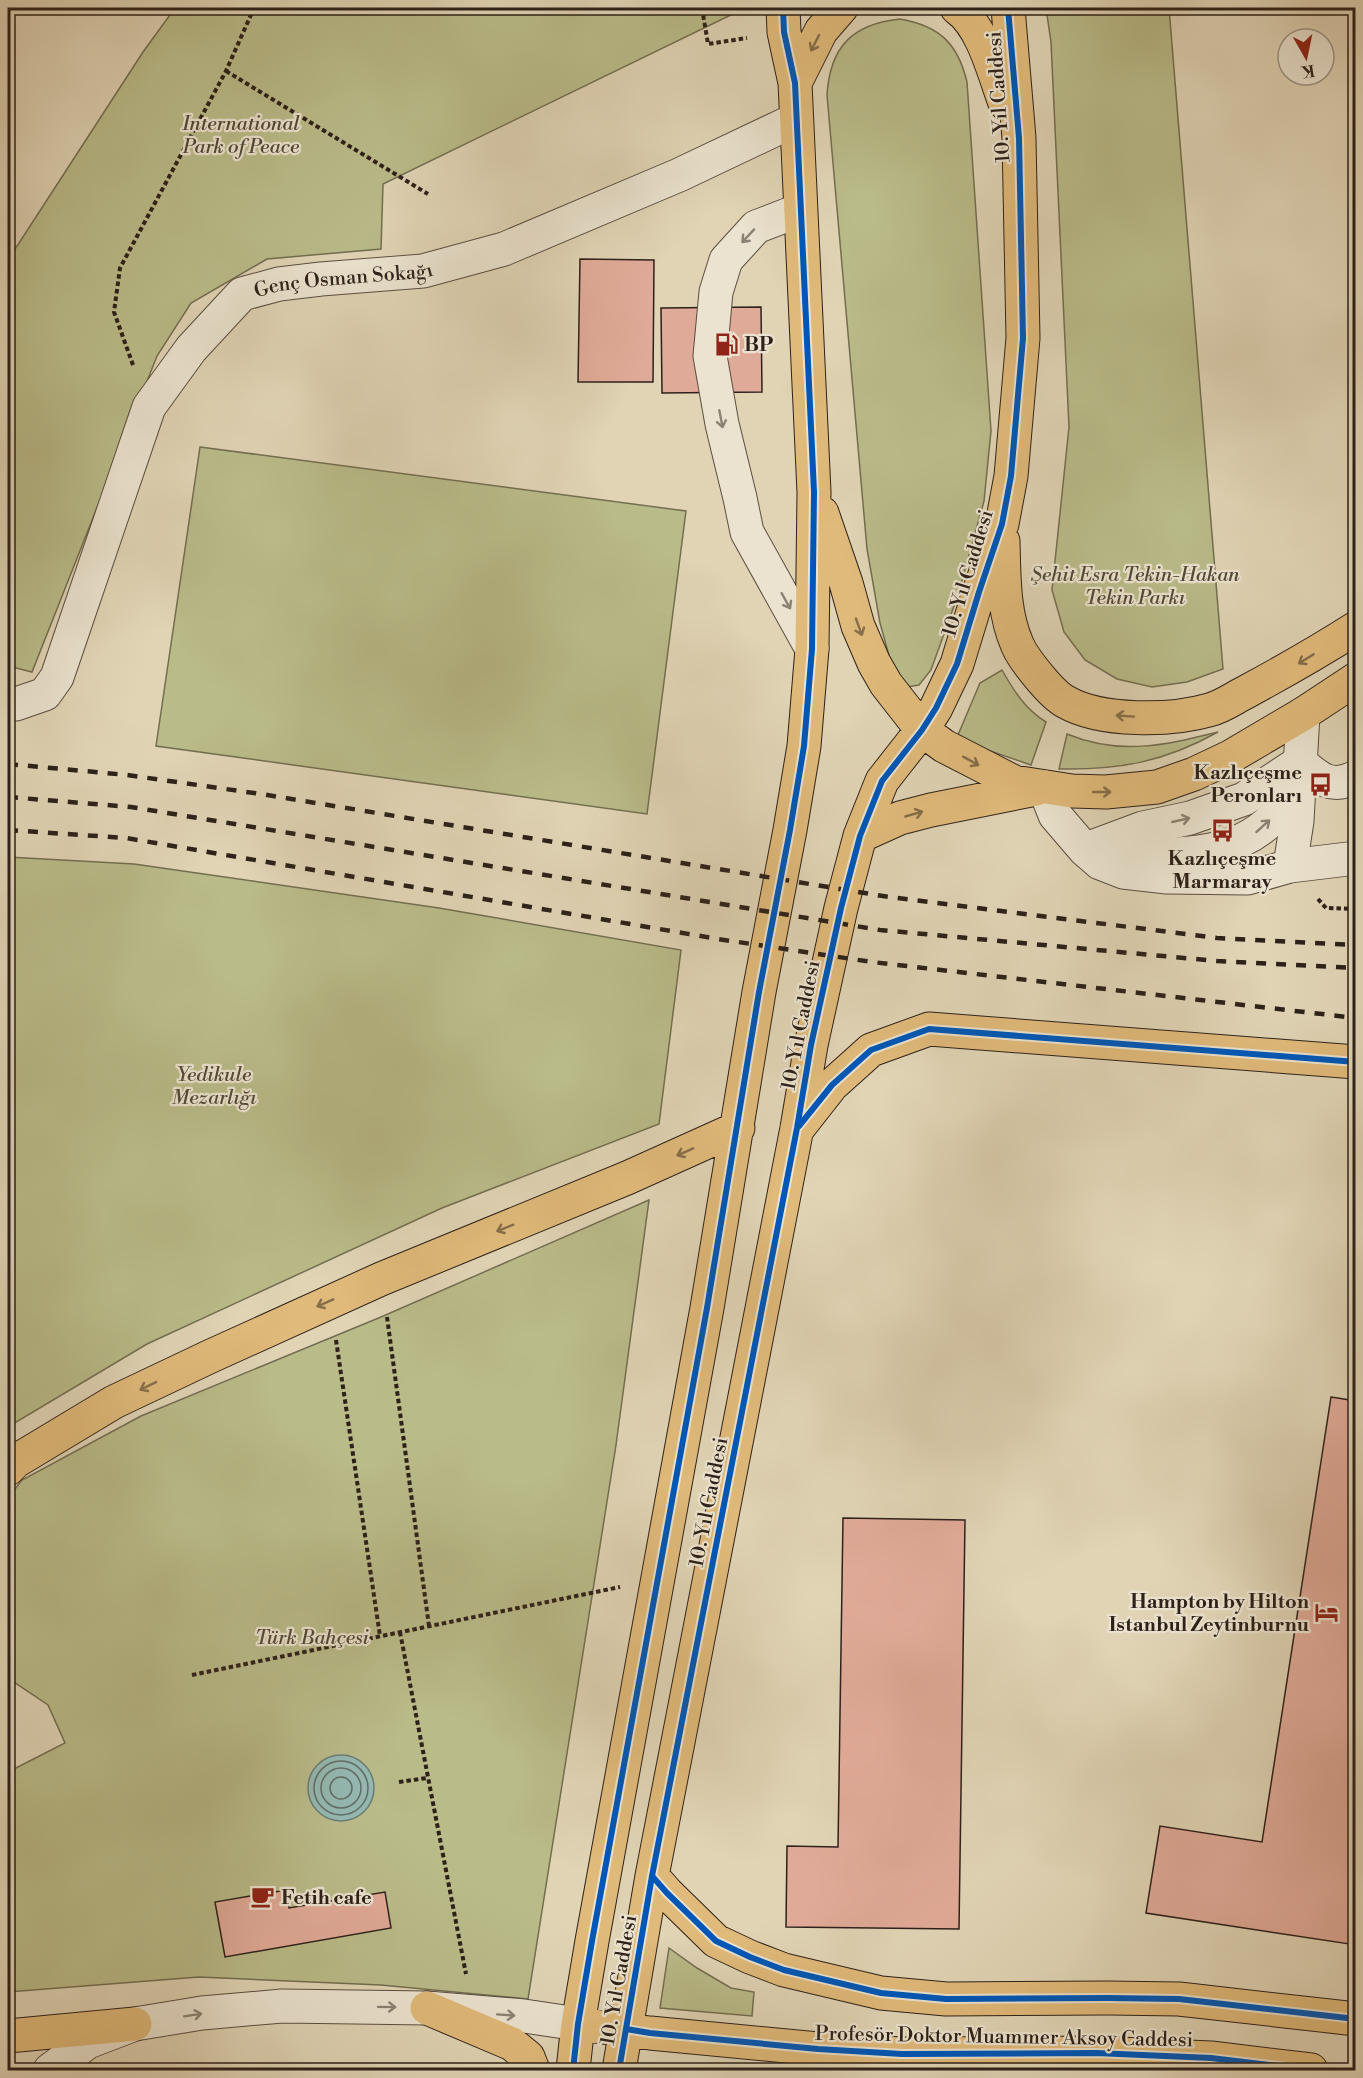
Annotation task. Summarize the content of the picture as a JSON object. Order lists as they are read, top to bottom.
{
  "streets": {
    "main road": ["10. Yıl Caddesi", "Profesör Doktor Muammer Aksoy Caddesi"],
    "street": ["Genç Osman Sokağı"]
  },
  "crossings": [
    ["10. Yıl Caddesi", "Genç Osman Sokağı"],
    ["10. Yıl Caddesi", "Profesör Doktor Muammer Aksoy Caddesi"]
  ],
  "parks": [
    "International Park of Peace",
    "Şehit Esra Tekin-Hakan Tekin Parkı",
    "Yedikule Mezarlığı",
    "Türk Bahçesi"
  ],
  "places": {
    "fuel station": ["BP"],
    "bus stop": ["Kazlıçeşme Peronları", "Kazlıçeşme Marmaray"],
    "hotel": ["Hampton by Hilton Istanbul Zeytinburnu"],
    "cafe": ["Fetih cafe"]
  },
  "north": "bottom"
}
